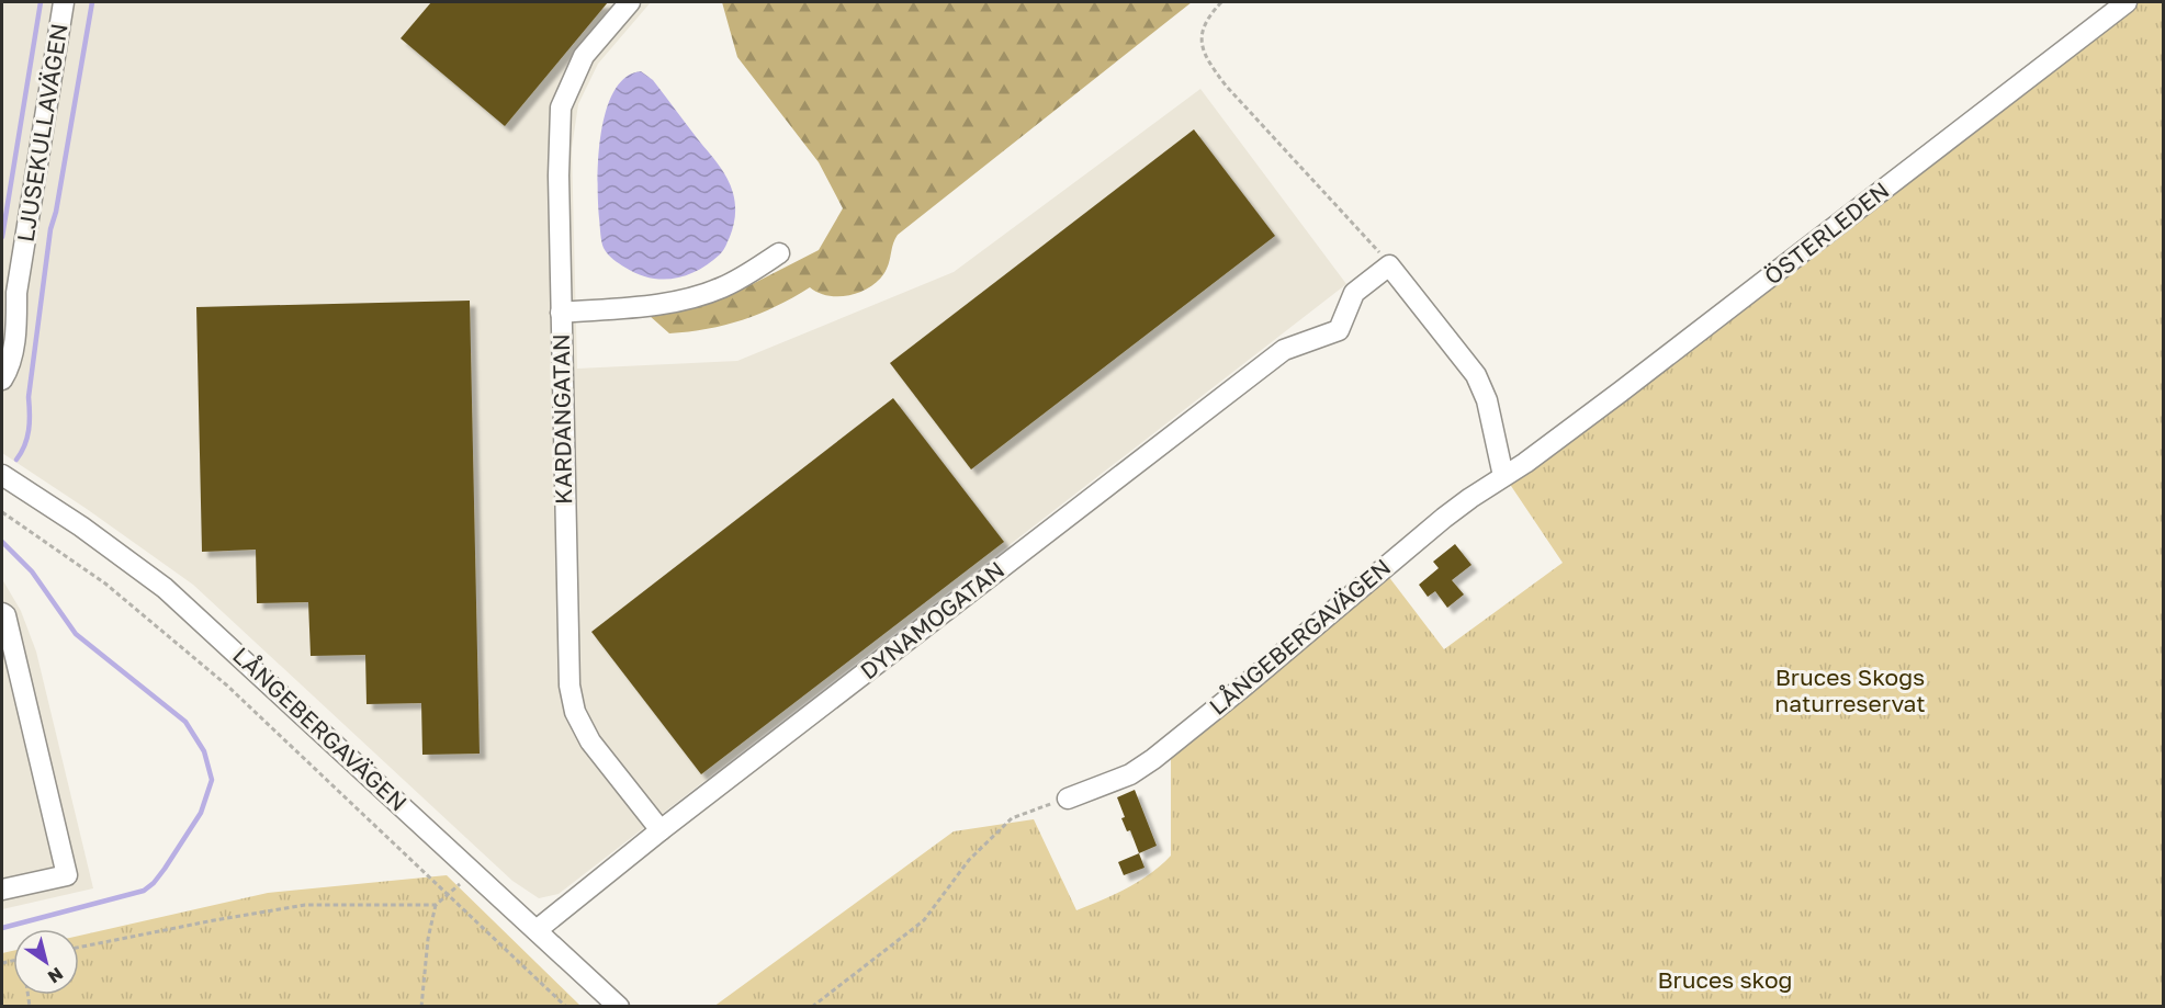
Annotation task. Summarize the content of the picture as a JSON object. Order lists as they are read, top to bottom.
{
  "streets": {
    "street": [
      "LJUSEKULLAVÄGEN",
      "ÖSTERLEDEN",
      "KARDANGATAN",
      "DYNAMOGATAN",
      "LÅNGEBERGAVÄGEN"
    ]
  },
  "crossings": [
    ["ÖSTERLEDEN", "LÅNGEBERGAVÄGEN"],
    ["KARDANGATAN", "DYNAMOGATAN"],
    ["DYNAMOGATAN", "LÅNGEBERGAVÄGEN"]
  ],
  "parks": ["Bruces Skogs naturreservat", "Bruces skog"],
  "north": "bottom right"
}
